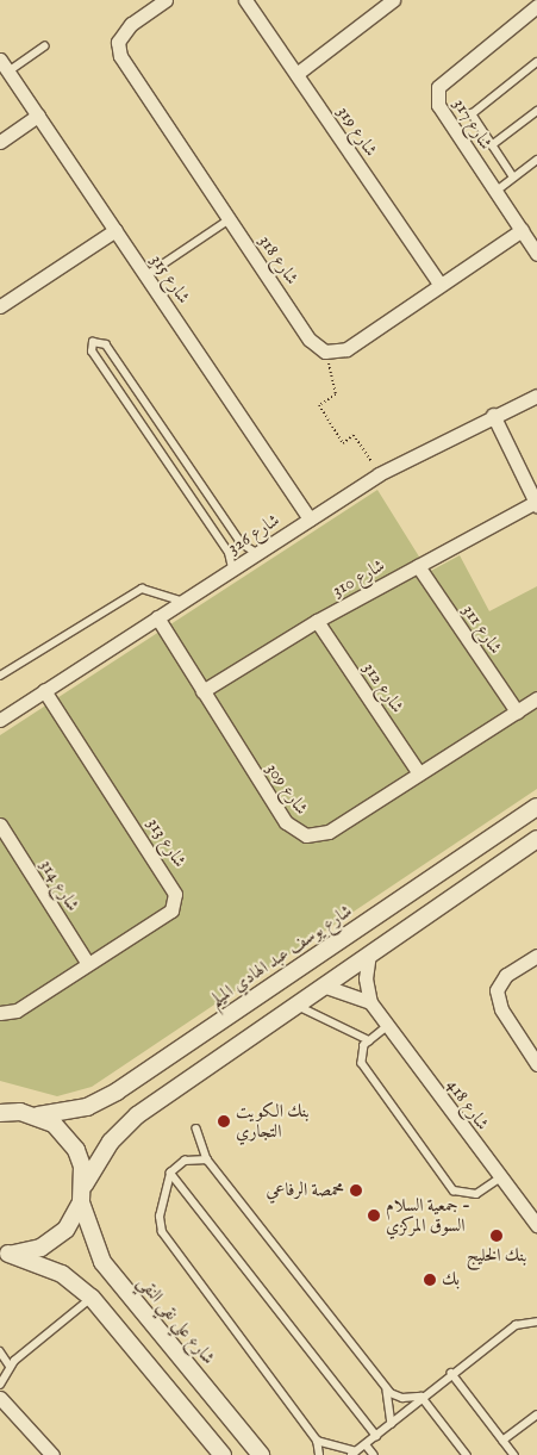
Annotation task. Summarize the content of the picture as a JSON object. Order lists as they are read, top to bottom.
{
  "streets": {
    "street": [
      "شارع 317",
      "شارع 319",
      "شارع 318",
      "شارع 315",
      "شارع 326",
      "شارع 310",
      "شارع 311",
      "شارع 312",
      "شارع 309",
      "شارع 313",
      "شارع 314",
      "شارع يوسف عبد الهادي الميلم",
      "شارع 418",
      "شارع علي نقي النقي"
    ]
  },
  "crossings": [
    ["شارع 315", "شارع 326"],
    ["شارع 326", "شارع 309"],
    ["شارع 326", "شارع 313"],
    ["شارع 310", "شارع 311"],
    ["شارع 310", "شارع 312"],
    ["شارع 310", "شارع 309"],
    ["شارع 311", "شارع 309"],
    ["شارع 312", "شارع 309"],
    ["شارع 313", "شارع 314"]
  ],
  "places": [
    "بنك الكويت التجاري",
    "محمصة الرفاعي",
    "جمعية السلام - السوق المركزي",
    "بنك الخليج",
    "بك"
  ]
}
